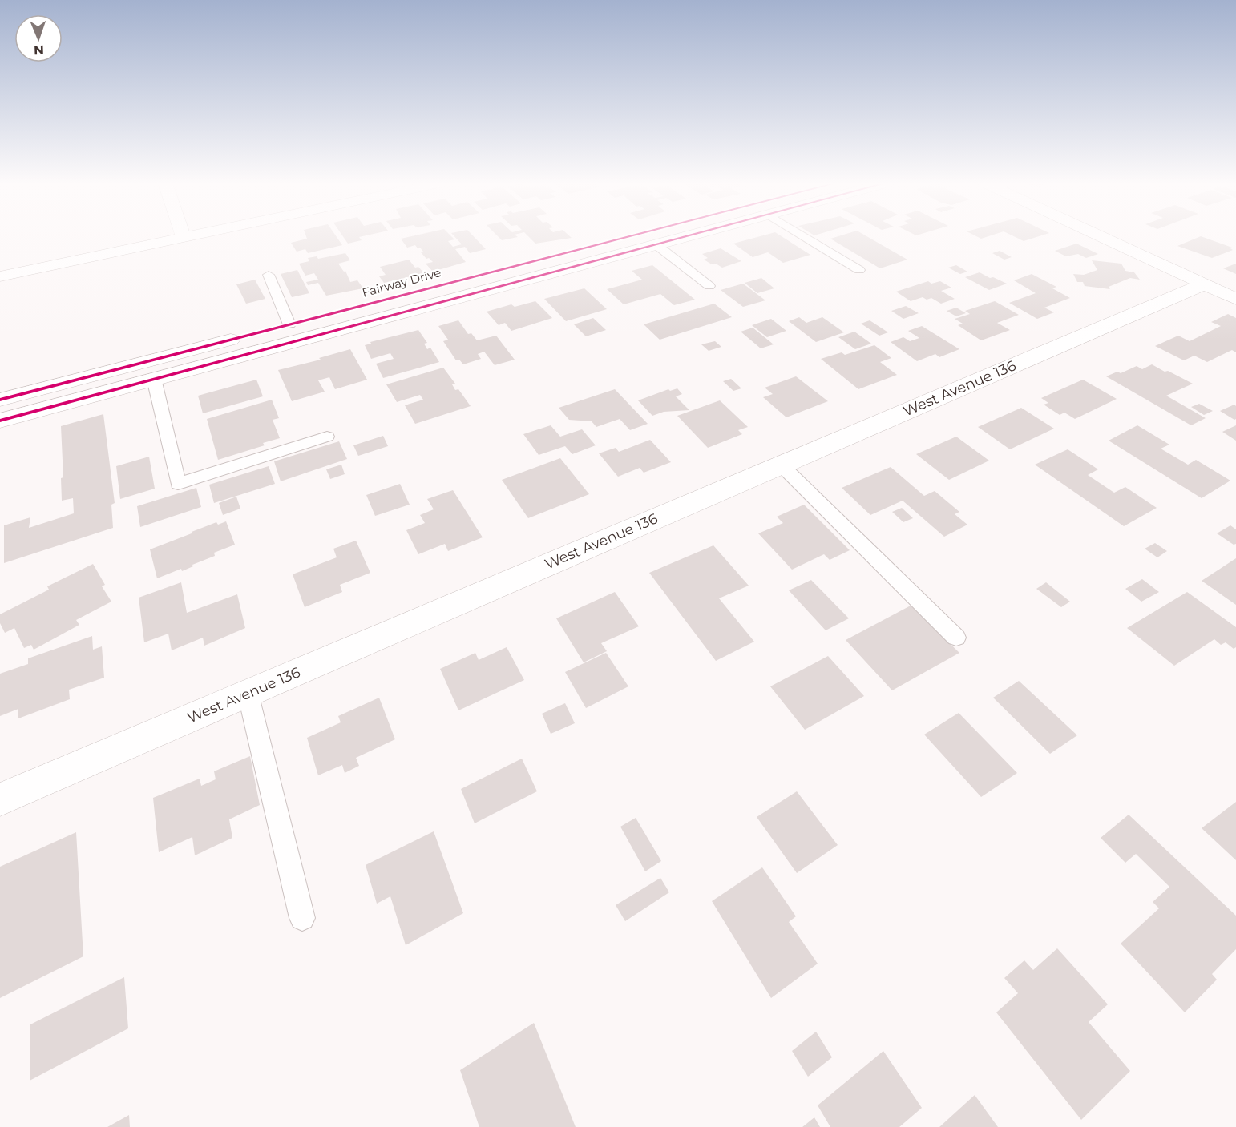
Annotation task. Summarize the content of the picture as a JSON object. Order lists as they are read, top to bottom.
{
  "streets": {
    "street": ["Fairway Drive", "West Avenue 136"]
  },
  "north": "bottom"
}
